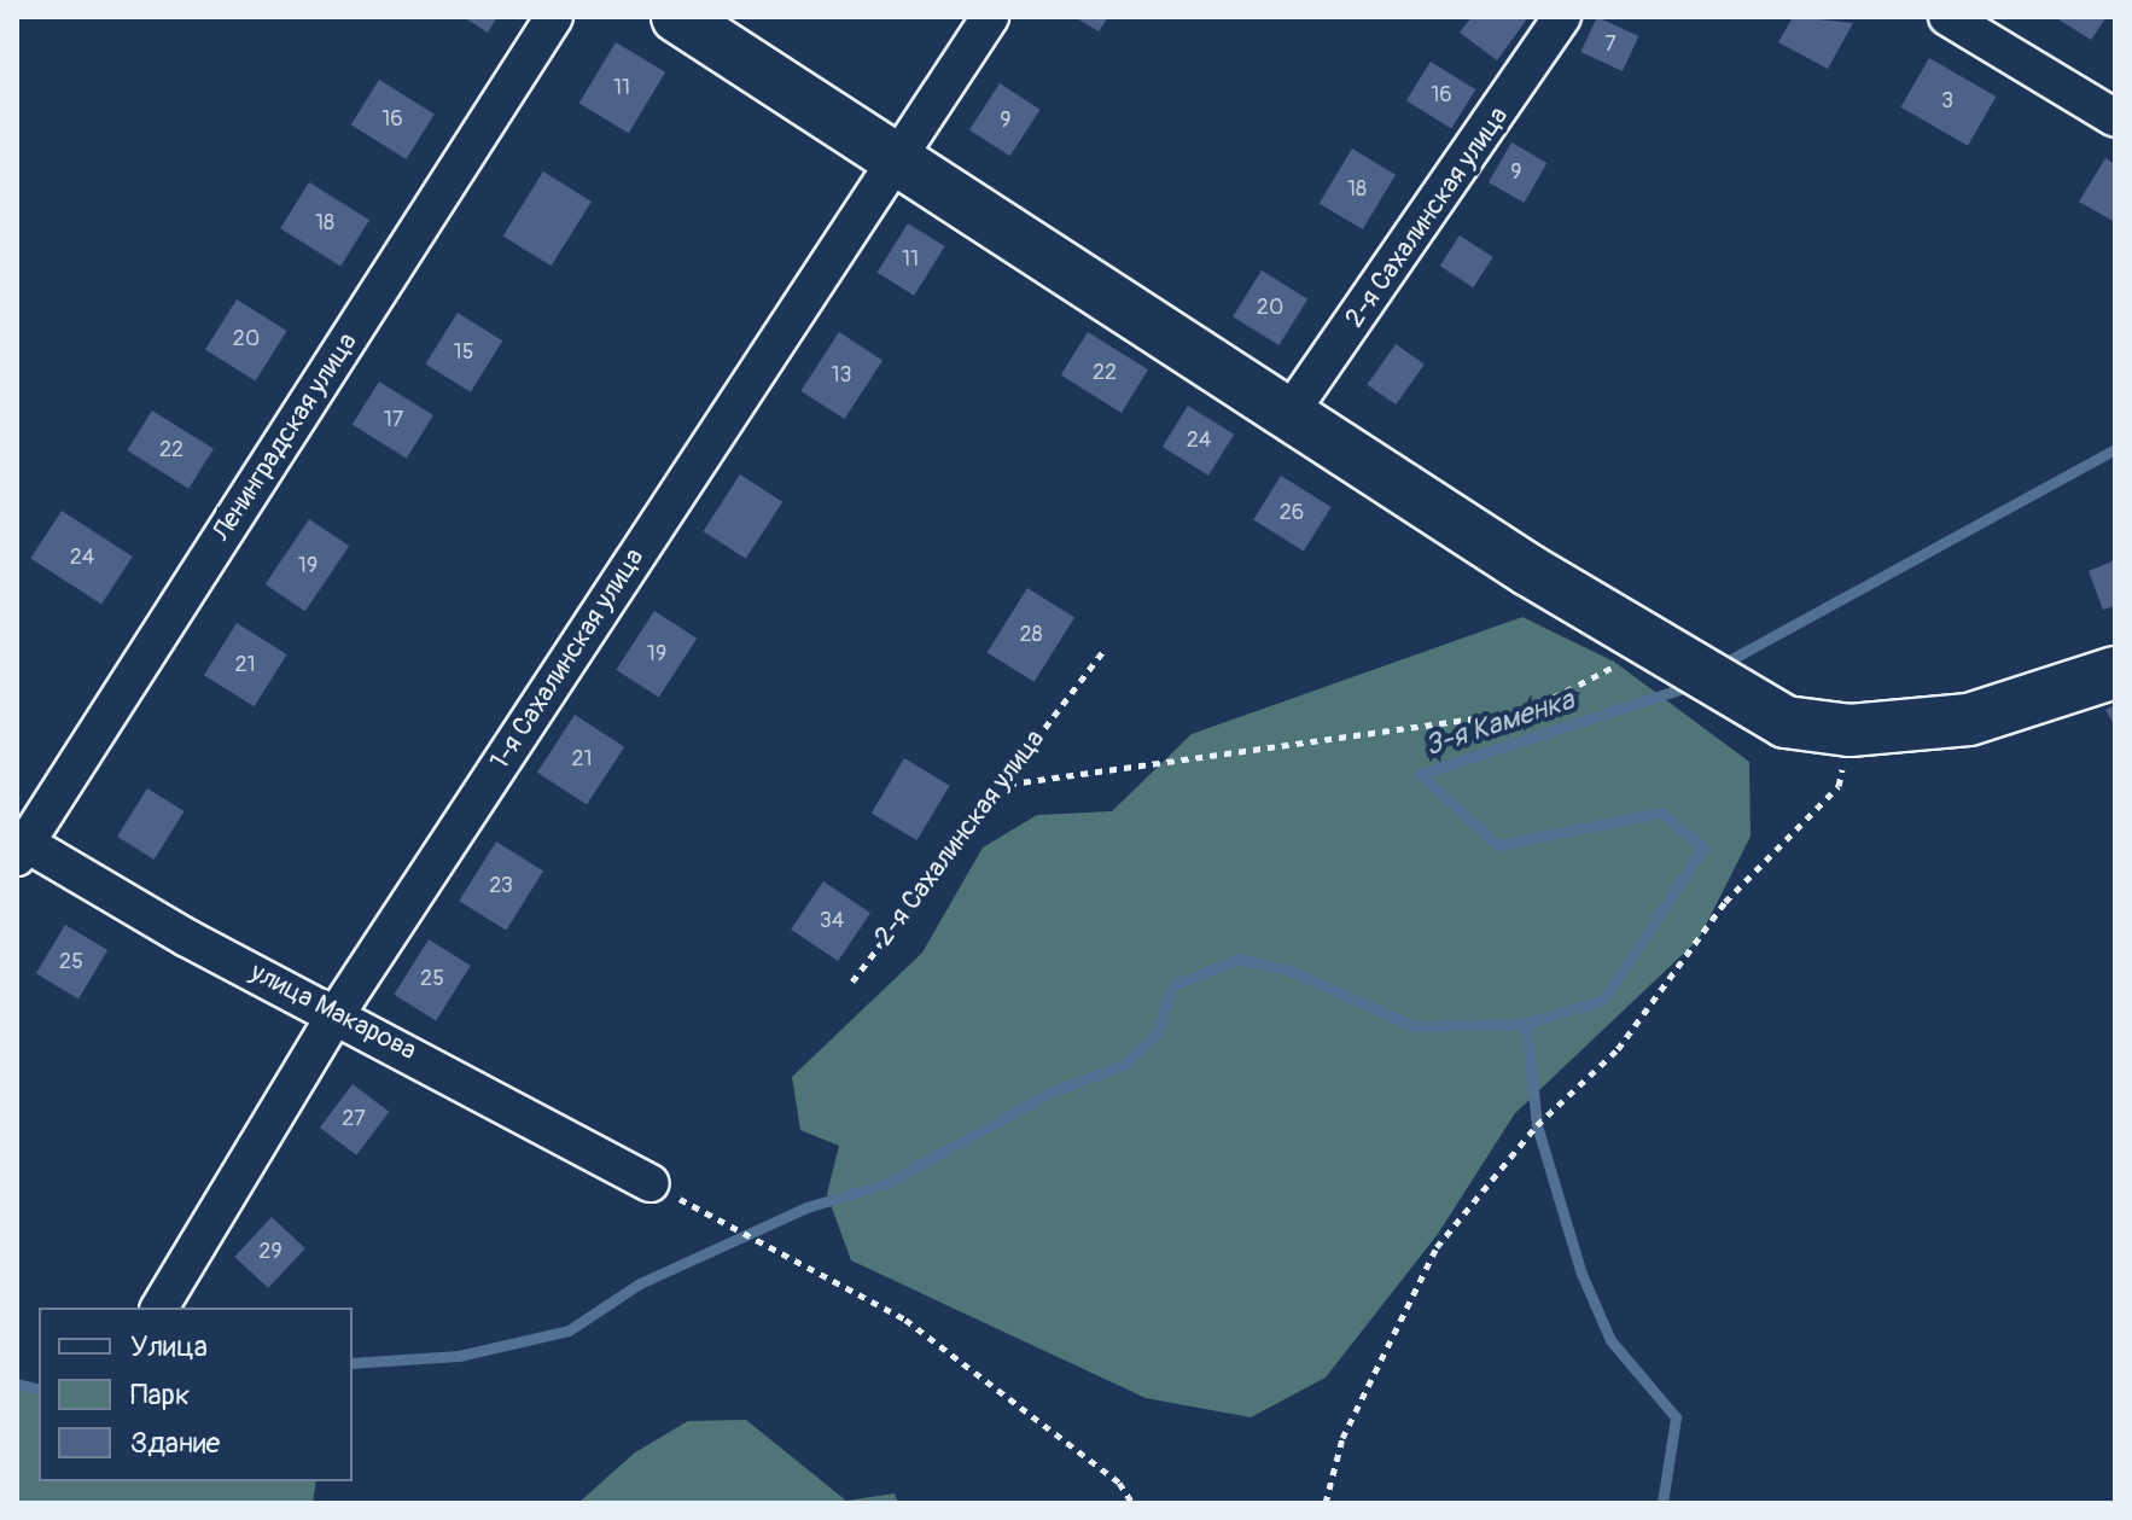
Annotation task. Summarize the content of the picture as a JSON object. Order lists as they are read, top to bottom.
{
  "streets": {
    "street": [
      "2-я Сахалинская улица",
      "Ленинградская улица",
      "1-я Сахалинская улица",
      "улица Макарова"
    ]
  },
  "crossings": [
    ["Ленинградская улица", "улица Макарова"],
    ["1-я Сахалинская улица", "улица Макарова"]
  ],
  "water": ["3-я Каменка"],
  "house_numbers": [
    "7",
    "11",
    "16",
    "3",
    "16",
    "9",
    "9",
    "18",
    "18",
    "11",
    "20",
    "20",
    "15",
    "22",
    "13",
    "17",
    "24",
    "22",
    "26",
    "24",
    "19",
    "28",
    "19",
    "21",
    "21",
    "23",
    "34",
    "25",
    "25",
    "27",
    "29"
  ],
  "legend": ["Улица", "Парк", "Здание"]
}
